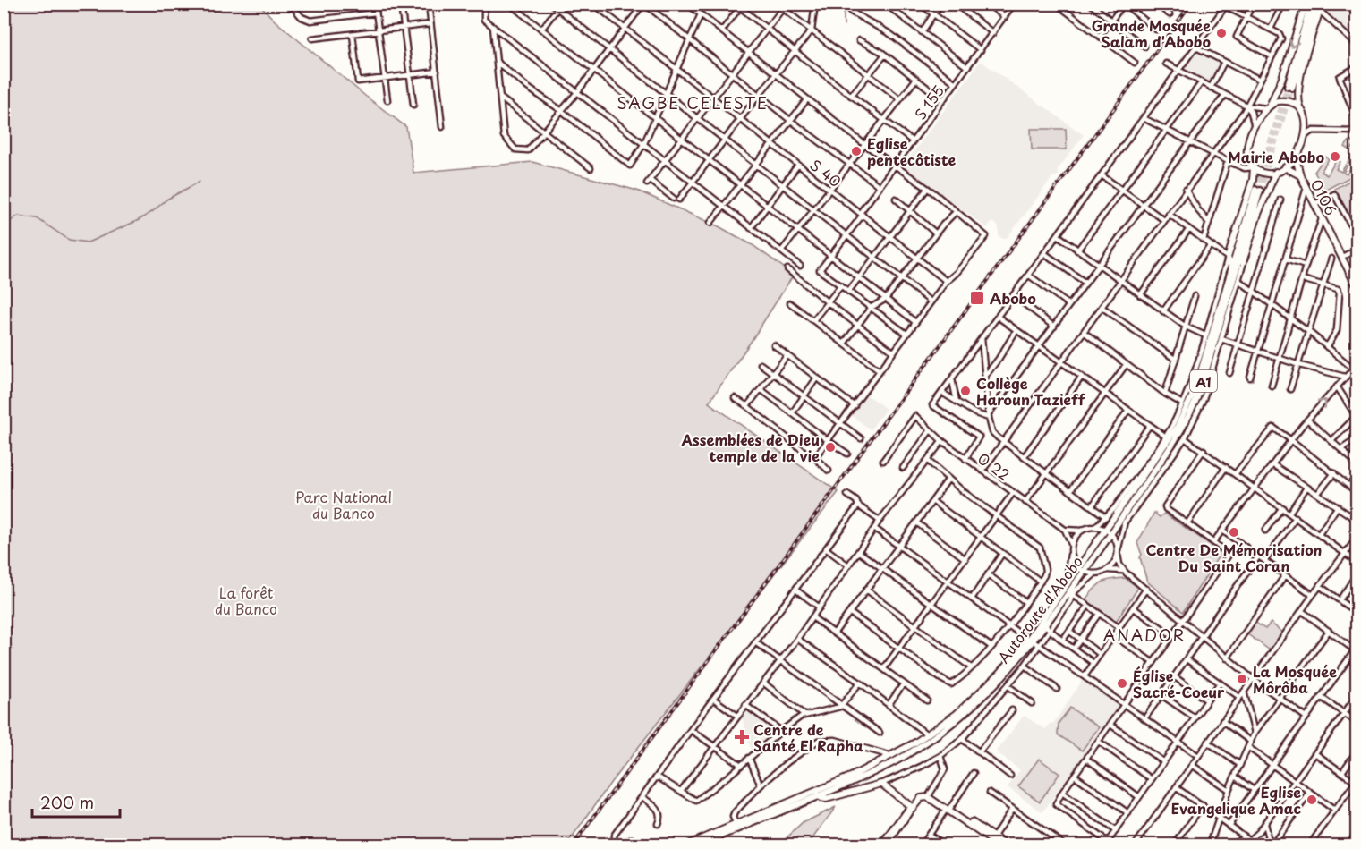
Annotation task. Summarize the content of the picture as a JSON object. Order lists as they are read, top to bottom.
{
  "streets": {
    "main road": ["O106", "A1", "Autoroute d'Abobo"],
    "street": ["S 155", "S 40", "O 22"]
  },
  "crossings": [
    ["S 155", "S 40"],
    ["A1", "Autoroute d'Abobo"]
  ],
  "districts": ["SAGBE CELESTE", "ANADOR"],
  "parks": ["Parc National du Banco", "La forêt du Banco"],
  "places": {
    "other": [
      "Grande Mosquée Salam d'Abobo",
      "Eglise pentecôtiste",
      "Mairie Abobo",
      "Collège Haroun Tazieff",
      "Assemblées de Dieu temple de la vie",
      "Centre De Mémorisation Du Saint Coran",
      "La Mosquée Môrôba",
      "Église Sacré-Coeur",
      "Eglise Evangelique Amac"
    ],
    "transit": ["Abobo"],
    "health": ["Centre de Santé El Rapha"]
  },
  "scale_bar": "200 m"
}
